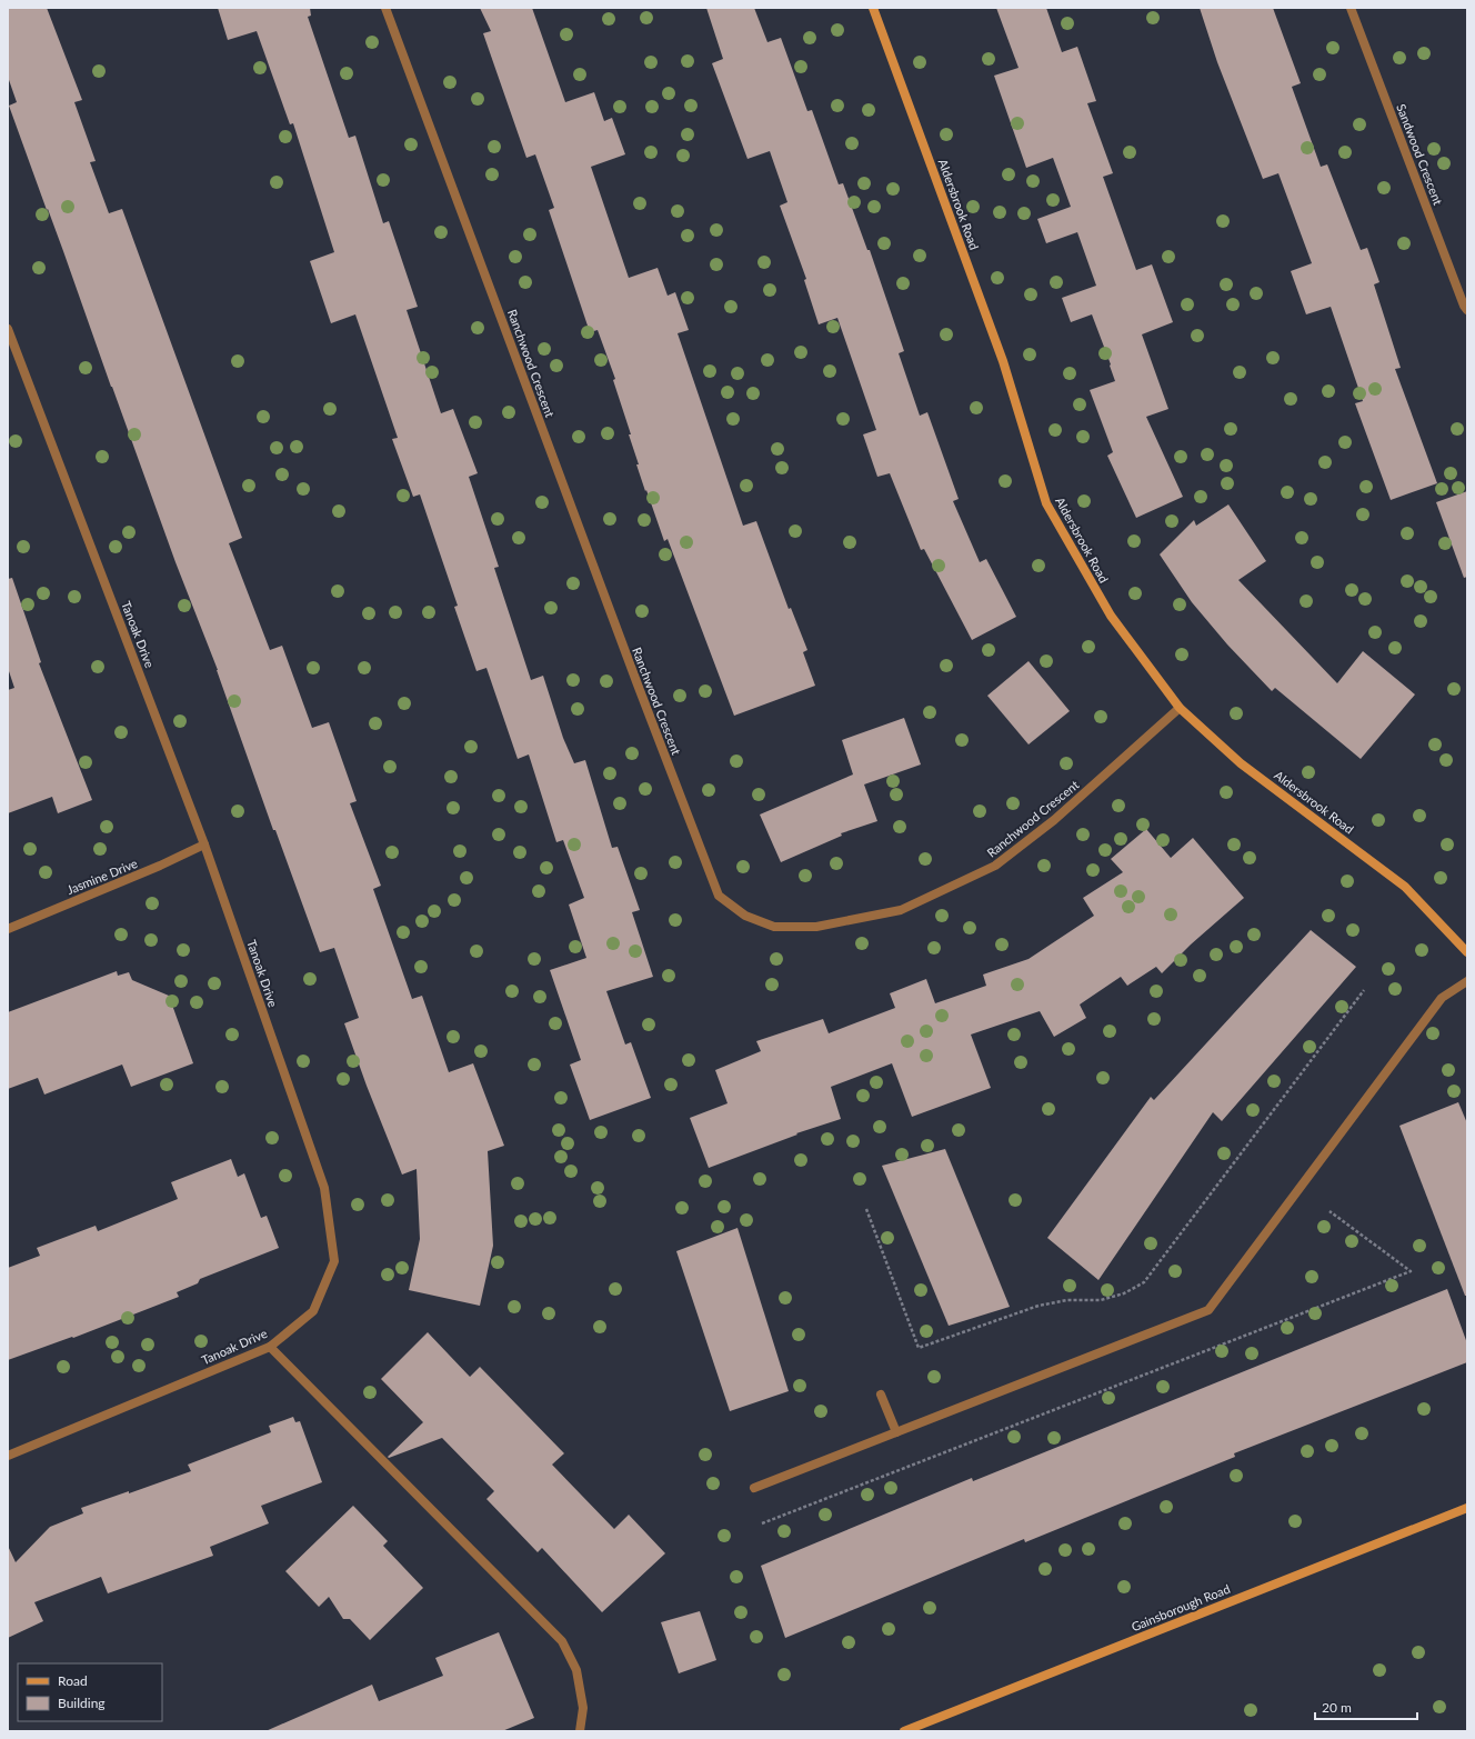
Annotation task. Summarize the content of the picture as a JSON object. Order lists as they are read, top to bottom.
{
  "streets": {
    "street": [
      "Sandwood Crescent",
      "Aldersbrook Road",
      "Ranchwood Crescent",
      "Tanoak Drive",
      "Jasmine Drive",
      "Gainsborough Road"
    ]
  },
  "crossings": [
    ["Aldersbrook Road", "Ranchwood Crescent"],
    ["Tanoak Drive", "Jasmine Drive"]
  ],
  "legend": ["Road", "Building"],
  "scale_bar": "20 m"
}
